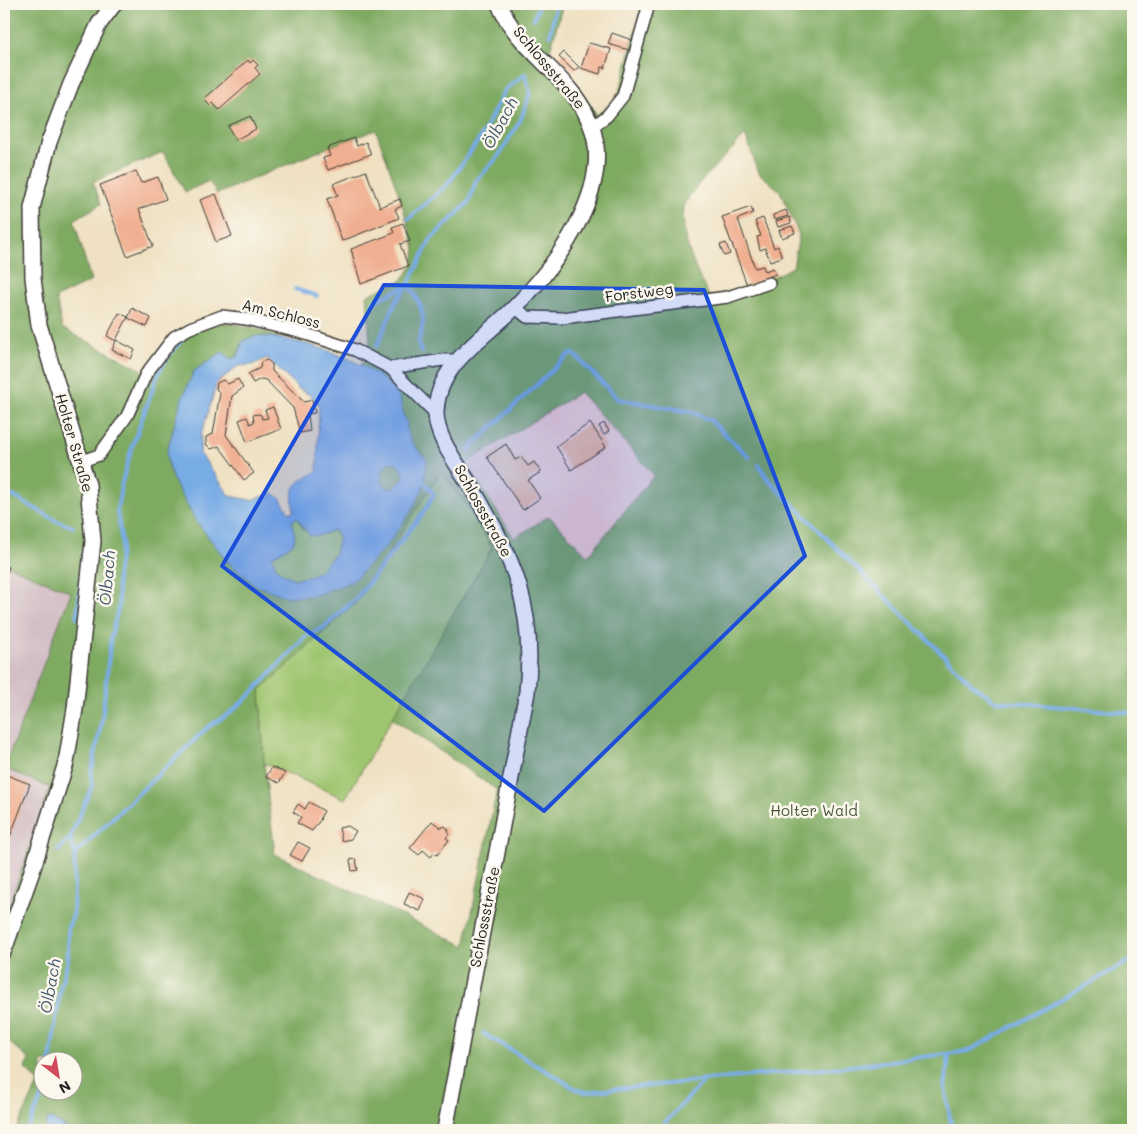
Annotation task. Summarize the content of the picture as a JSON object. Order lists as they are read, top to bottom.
{
  "streets": {
    "main road": ["Schlossstraße", "Holter Straße"],
    "street": ["Forstweg", "Am Schloss"]
  },
  "crossings": [
    ["Schlossstraße", "Forstweg"],
    ["Schlossstraße", "Am Schloss"],
    ["Am Schloss", "Holter Straße"]
  ],
  "water": ["Ölbach"],
  "parks": ["Holter Wald"],
  "north": "bottom right"
}
